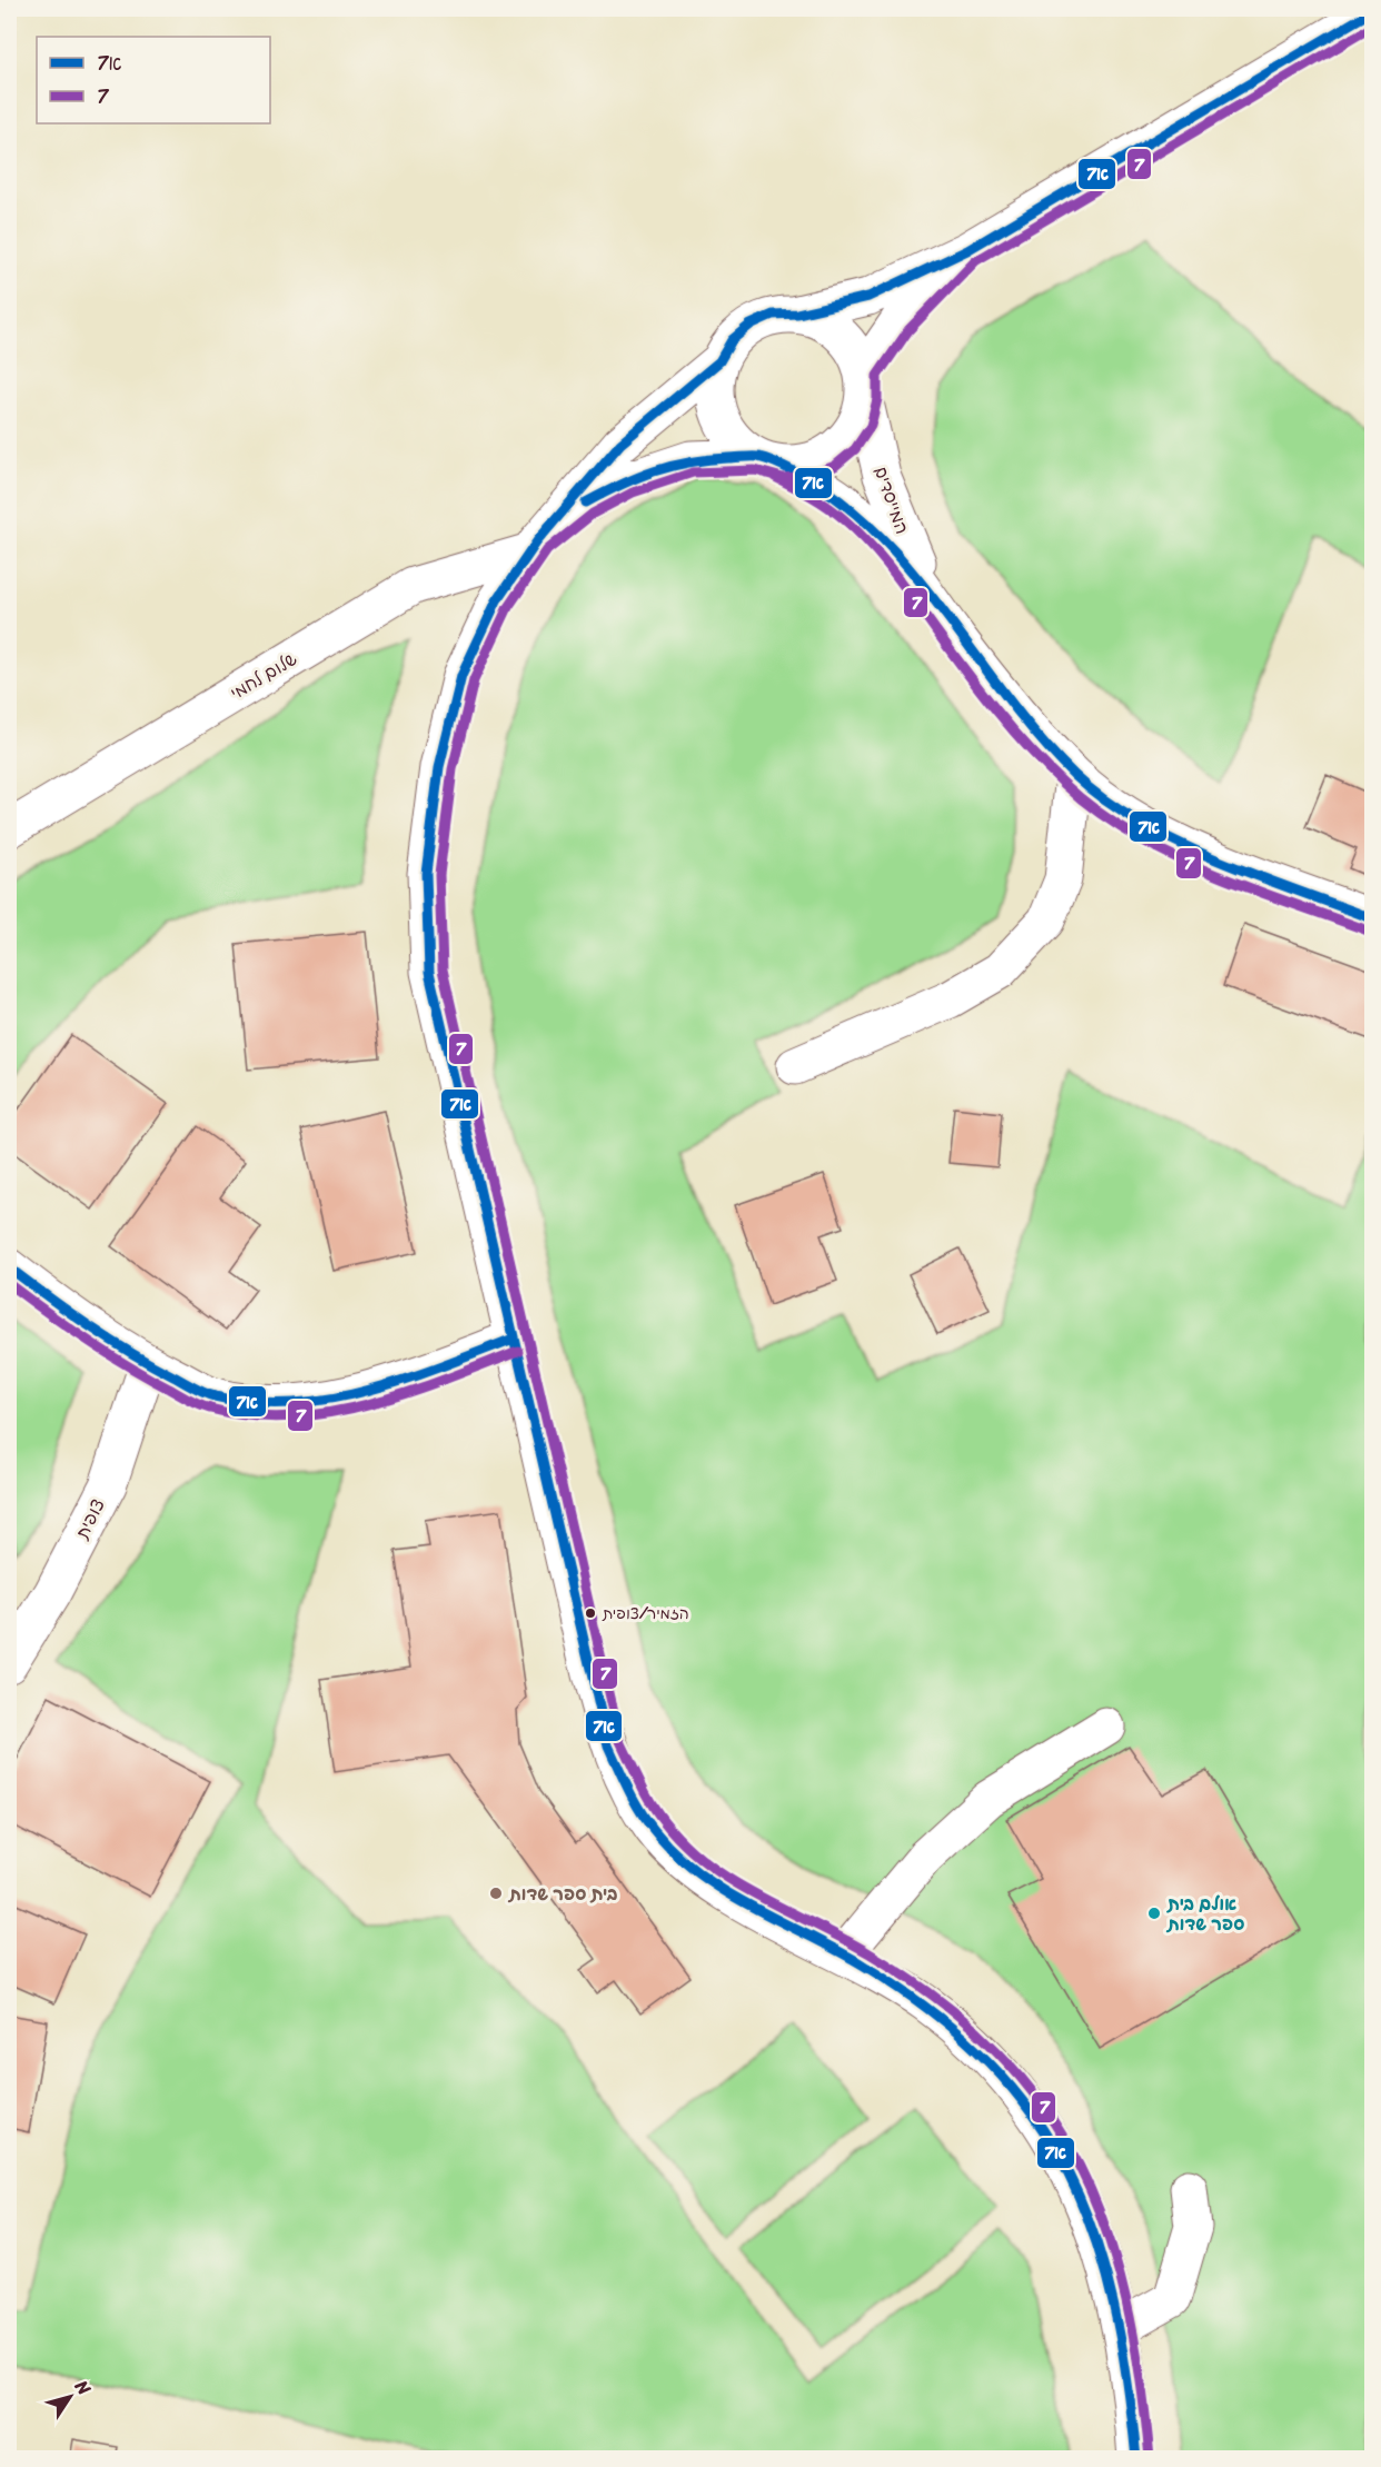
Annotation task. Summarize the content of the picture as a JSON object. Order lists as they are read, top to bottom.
{
  "streets": {
    "street": ["המייסדים", "שלום לחמי", "צופית"]
  },
  "places": ["הזמיר/צופית", "בית ספר שדות", "אולם בית ספר שדות"],
  "lines": ["transit line 7א", "transit line 7"],
  "legend": ["7א", "7"],
  "north": "top right"
}
